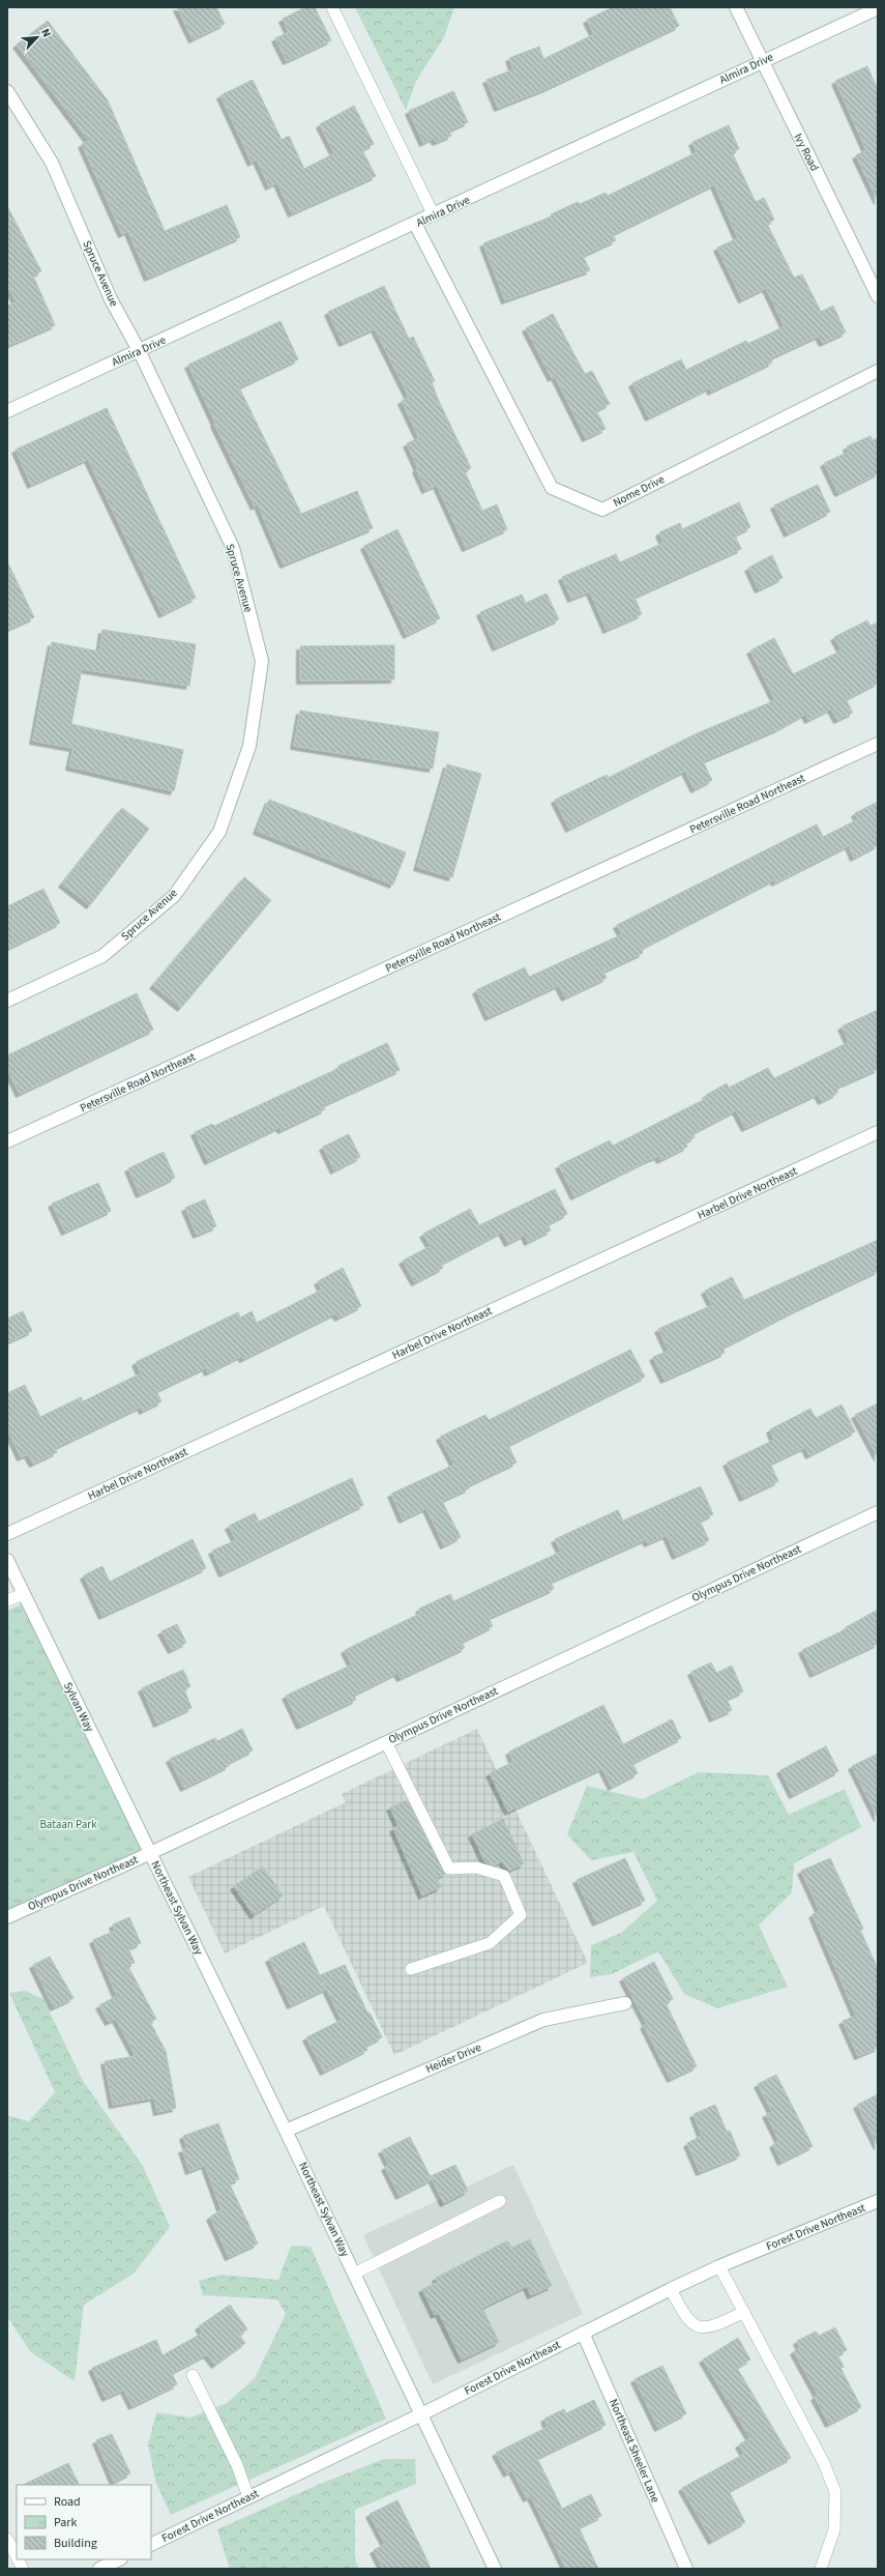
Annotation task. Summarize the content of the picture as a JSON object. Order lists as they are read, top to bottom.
{
  "streets": {
    "street": [
      "Almira Drive",
      "Ivy Road",
      "Spruce Avenue",
      "Nome Drive",
      "Petersville Road Northeast",
      "Harbel Drive Northeast",
      "Olympus Drive Northeast",
      "Sylvan Way",
      "Northeast Sylvan Way",
      "Heider Drive",
      "Forest Drive Northeast",
      "Northeast Sheeler Lane"
    ]
  },
  "crossings": [
    ["Almira Drive", "Ivy Road"],
    ["Almira Drive", "Spruce Avenue"],
    ["Almira Drive", "Nome Drive"],
    ["Olympus Drive Northeast", "Sylvan Way"],
    ["Olympus Drive Northeast", "Northeast Sylvan Way"],
    ["Sylvan Way", "Northeast Sylvan Way"],
    ["Northeast Sylvan Way", "Heider Drive"],
    ["Northeast Sylvan Way", "Forest Drive Northeast"],
    ["Forest Drive Northeast", "Northeast Sheeler Lane"]
  ],
  "parks": ["Bataan Park"],
  "legend": ["Road", "Park", "Building"],
  "north": "top right"
}
